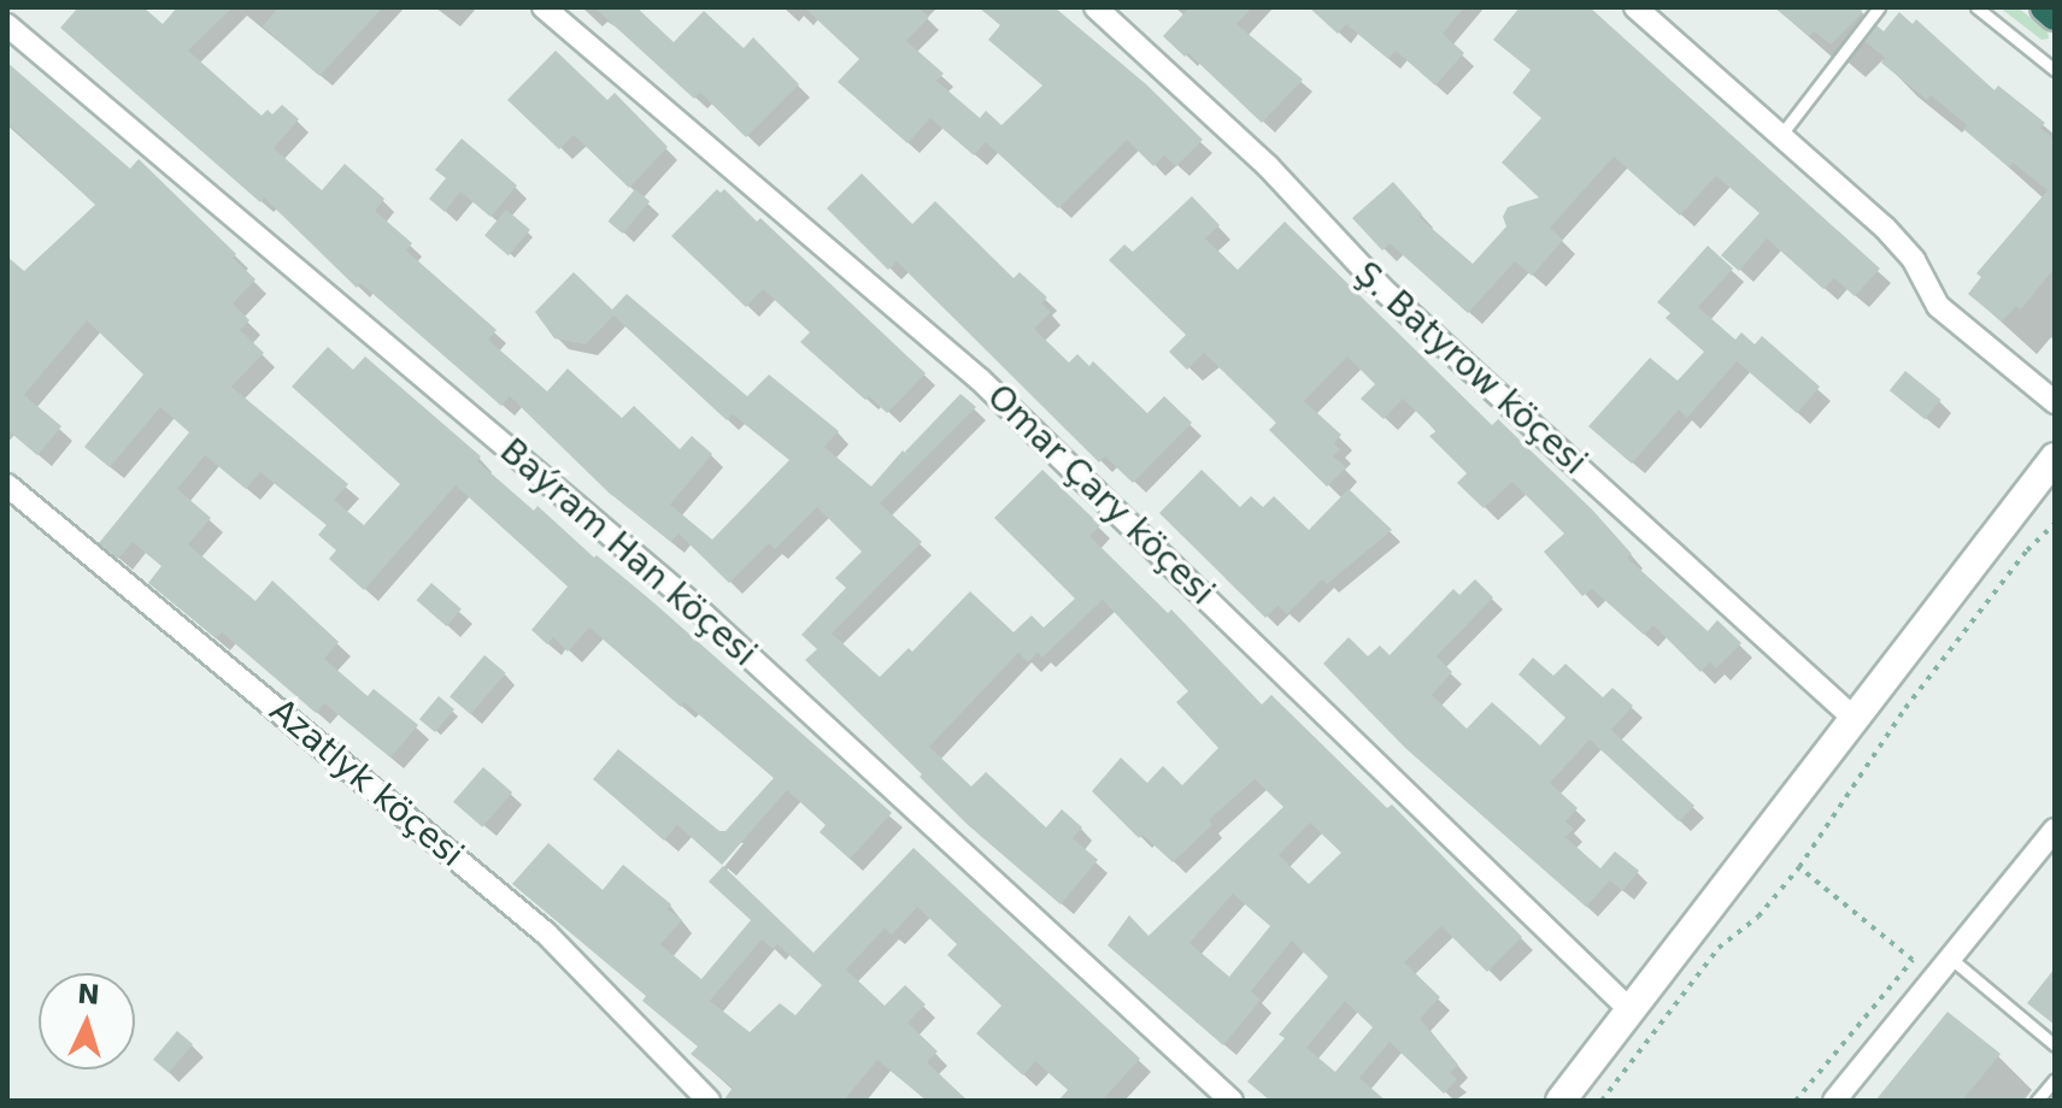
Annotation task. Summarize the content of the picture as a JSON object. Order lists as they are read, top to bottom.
{
  "streets": {
    "street": [
      "Ş. Batyrow köçesi",
      "Omar Çary köçesi",
      "Baýram Han köçesi",
      "Azatlyk köçesi"
    ]
  },
  "north": "top"
}
